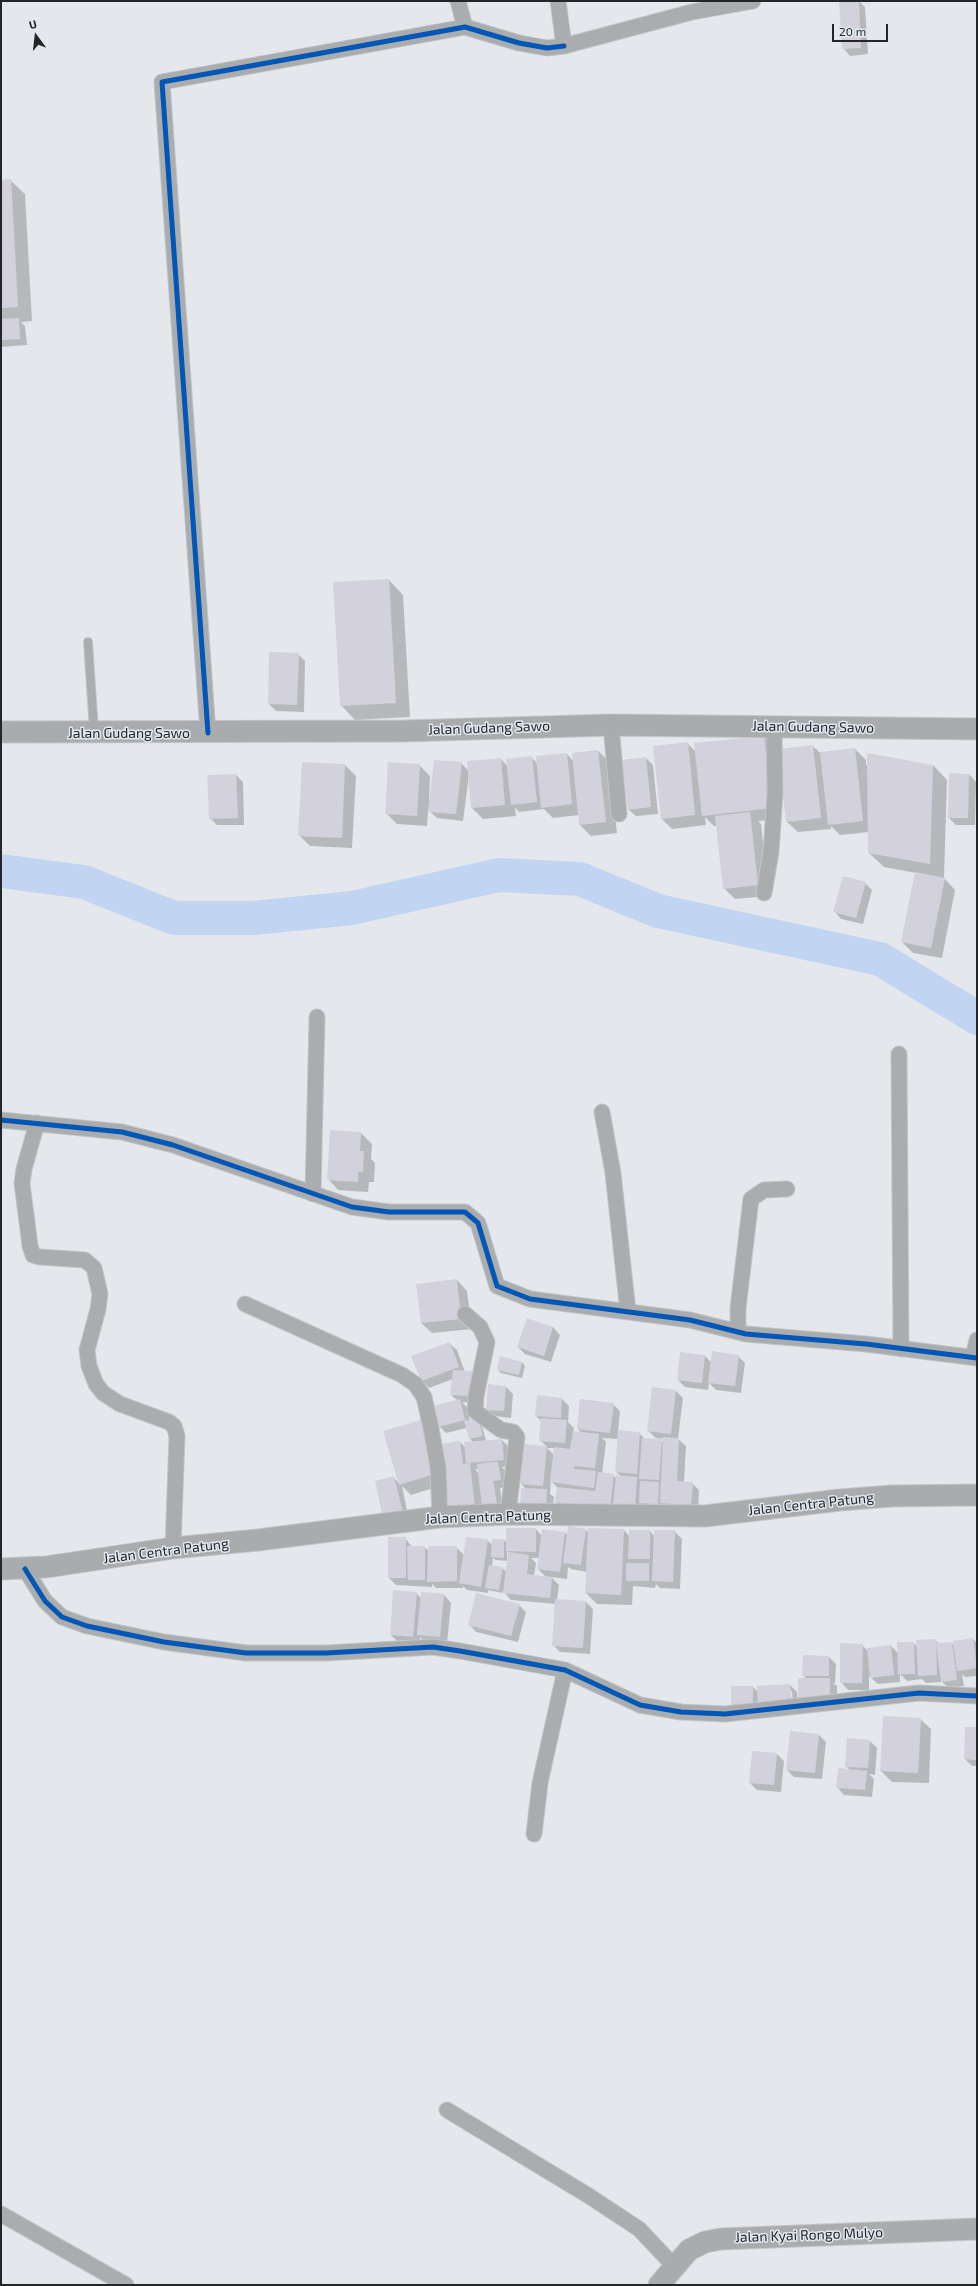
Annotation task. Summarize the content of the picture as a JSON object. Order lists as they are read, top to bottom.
{
  "streets": {
    "street": ["Jalan Gudang Sawo", "Jalan Centra Patung", "Jalan Kyai Rongo Mulyo"]
  },
  "scale_bar": "20 m",
  "north": "top"
}
